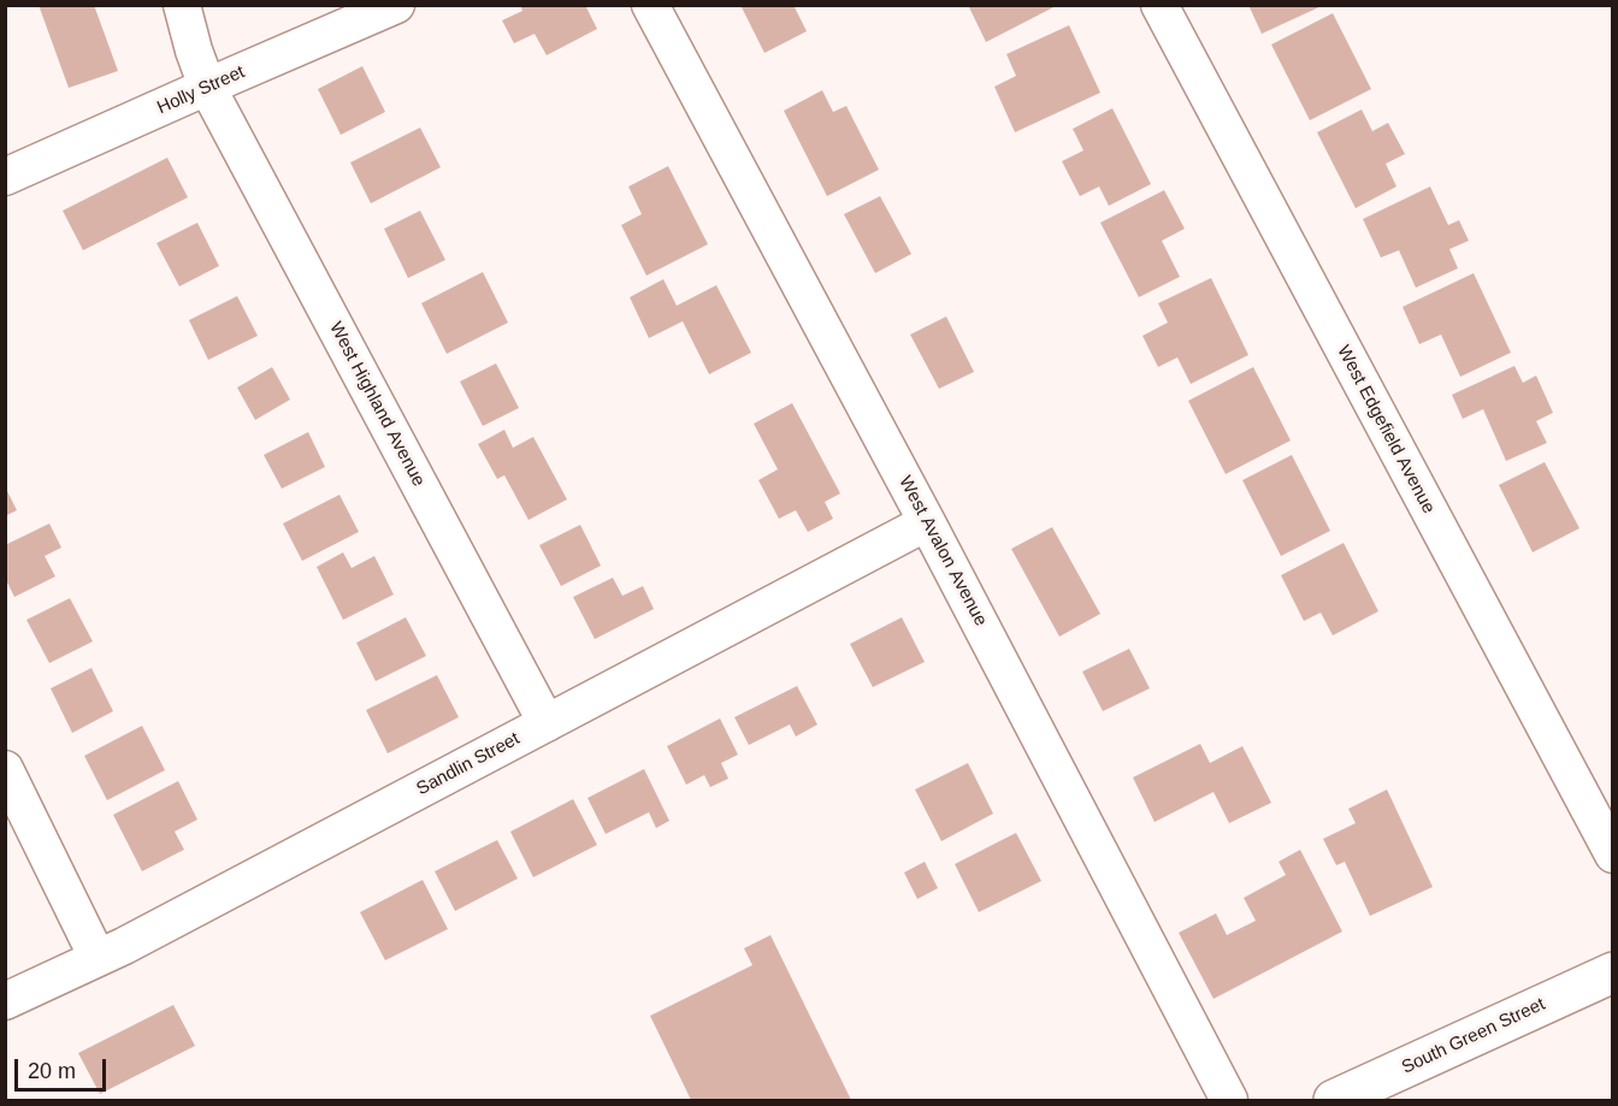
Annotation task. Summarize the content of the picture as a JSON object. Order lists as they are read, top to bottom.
{
  "streets": {
    "street": [
      "Holly Street",
      "West Highland Avenue",
      "West Edgefield Avenue",
      "West Avalon Avenue",
      "Sandlin Street",
      "South Green Street"
    ]
  },
  "crossings": [
    ["Holly Street", "West Highland Avenue"],
    ["West Highland Avenue", "Sandlin Street"],
    ["West Avalon Avenue", "Sandlin Street"]
  ],
  "scale_bar": "20 m"
}
